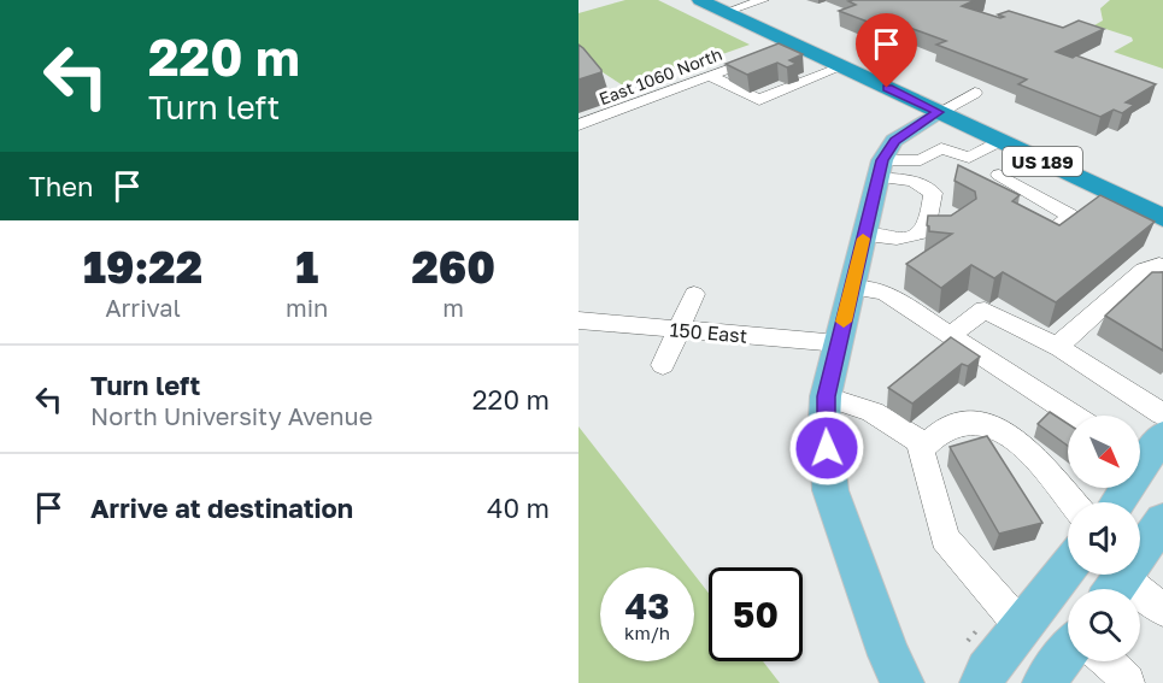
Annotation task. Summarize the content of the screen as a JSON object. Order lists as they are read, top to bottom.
{
  "streets": {
    "highway": ["US 189"],
    "street": ["East 1060 North", "150 East"]
  },
  "crossings": [
    ["East 1060 North", "US 189"]
  ],
  "north": "bottom right",
  "page": {
    "turn": ["220 m", "Turn left"],
    "then": "Then",
    "eta": [
      "19:22",
      "Arrival",
      "1",
      "min",
      "260",
      "m"
    ],
    "list": [
      {
        "name": "Turn left",
        "note": "North University Avenue",
        "value": "220 m"
      },
      {
        "name": "Arrive at destination",
        "value": "40 m"
      }
    ],
    "speed": "43 km/h",
    "limit": "50"
  }
}
